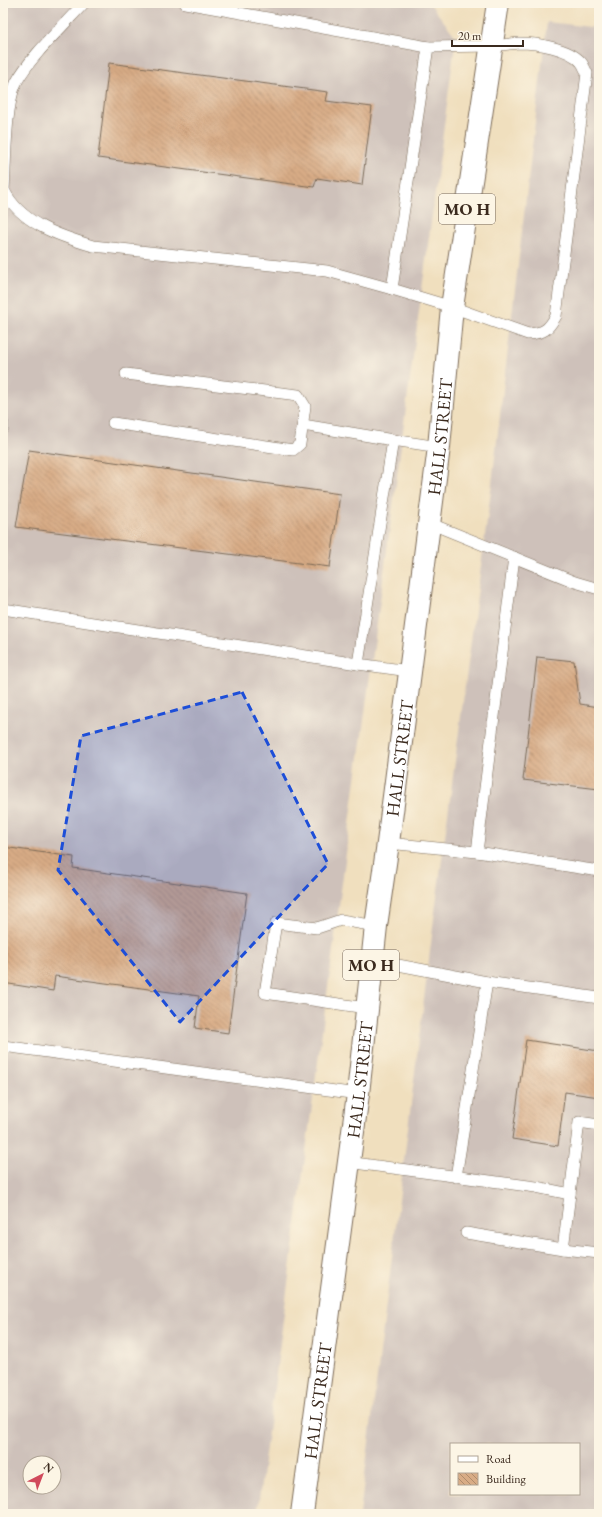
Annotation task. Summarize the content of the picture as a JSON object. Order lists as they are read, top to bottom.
{
  "streets": {
    "main road": ["MO H", "HALL STREET"]
  },
  "legend": ["Road", "Building"],
  "scale_bar": "20 m",
  "north": "top right"
}
